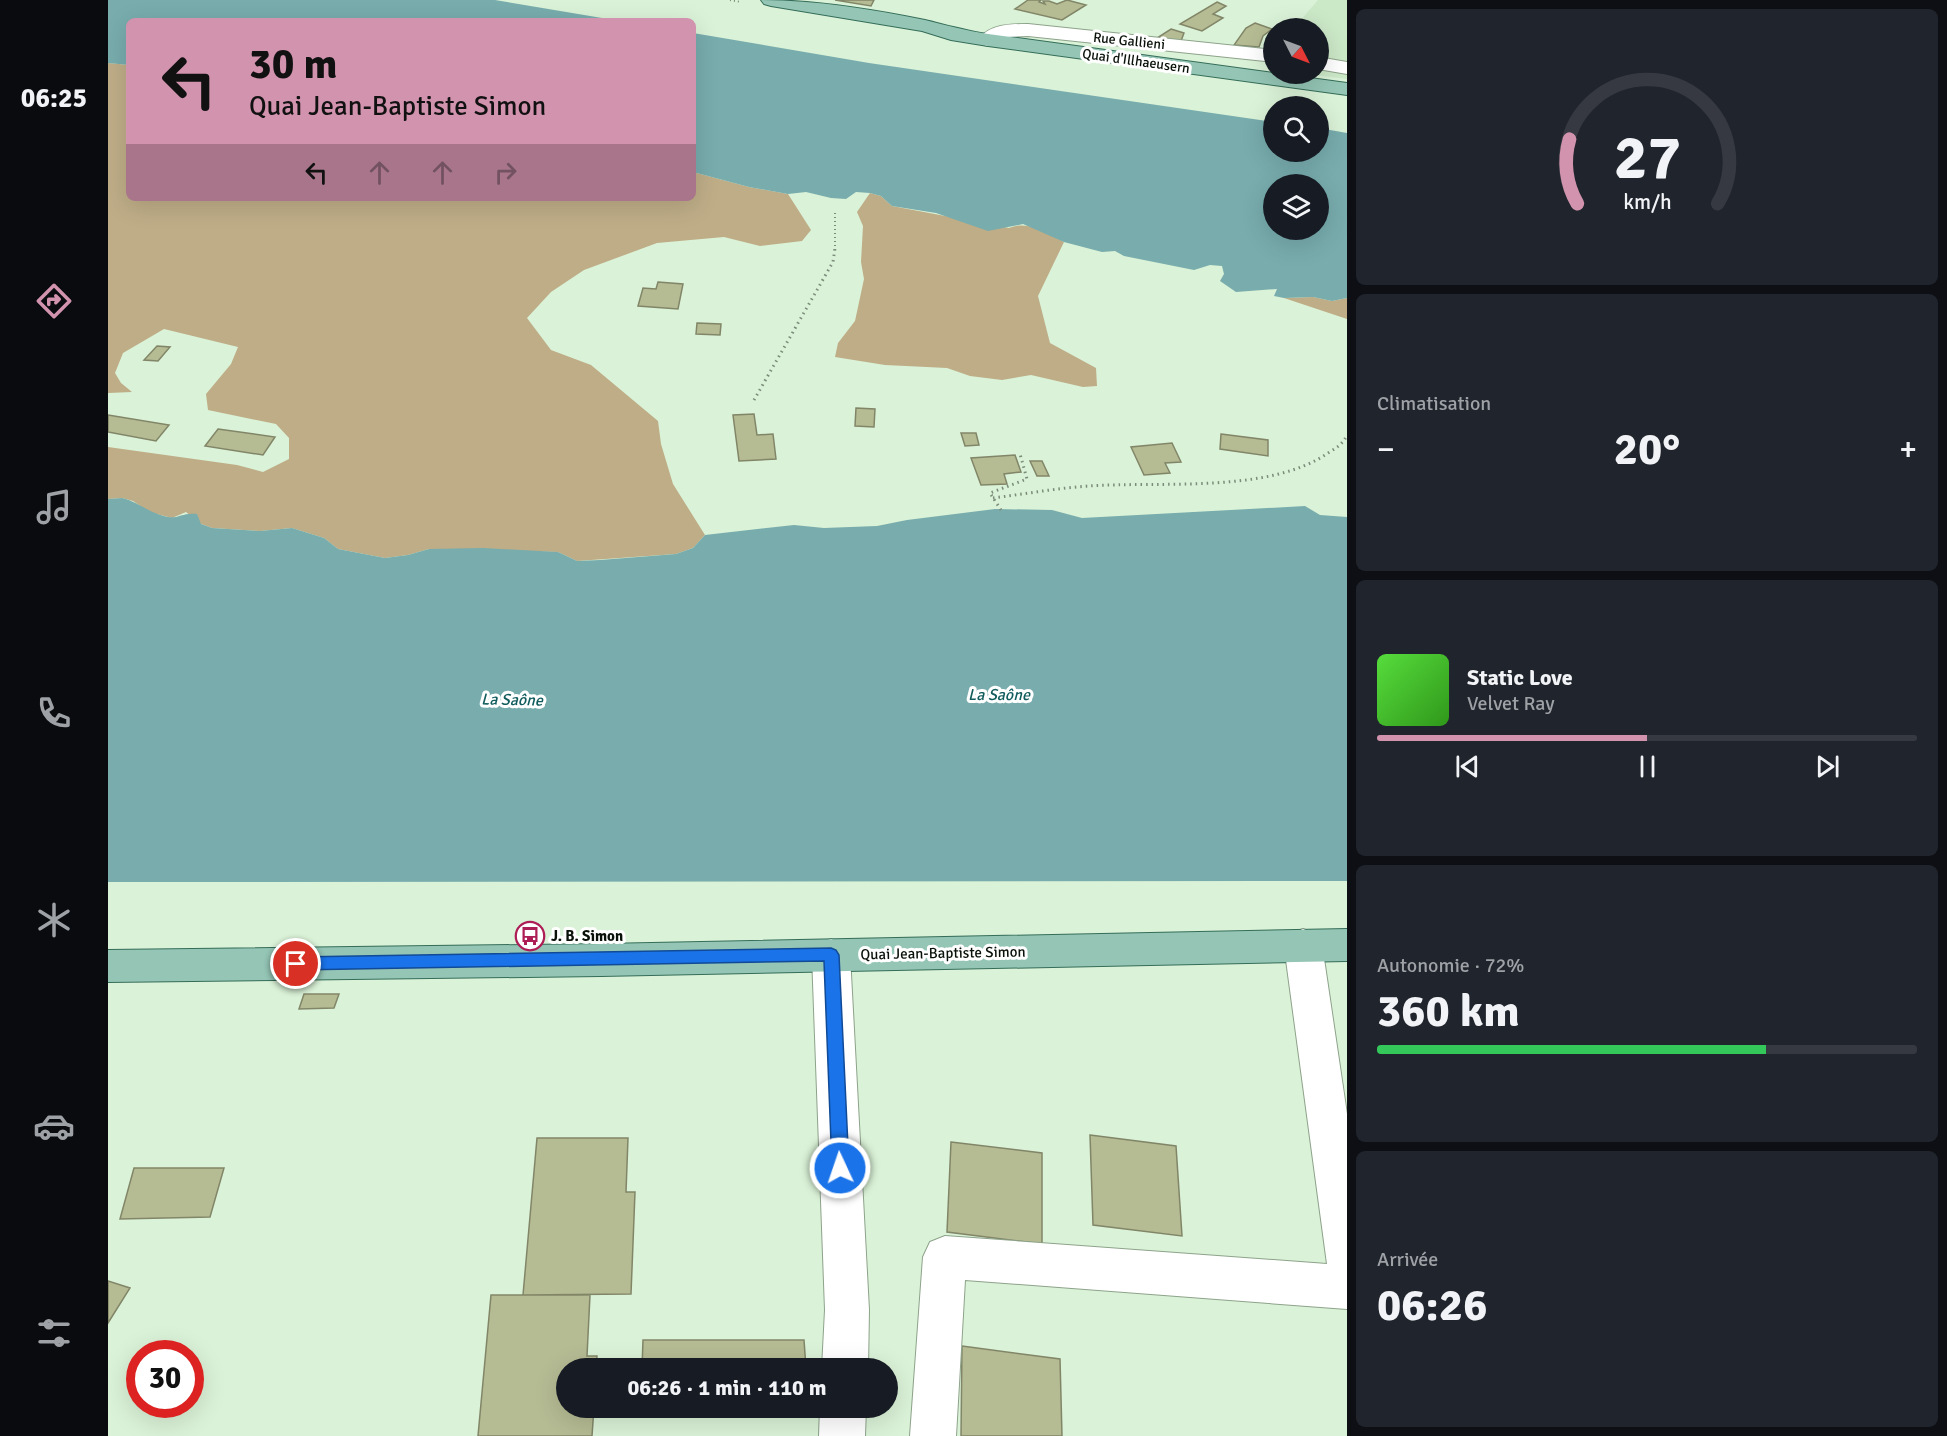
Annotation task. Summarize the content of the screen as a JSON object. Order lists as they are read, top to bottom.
{
  "streets": {
    "main road": ["Quai d'Illhaeusern", "Quai Jean-Baptiste Simon"],
    "street": ["Rue Gallieni"]
  },
  "crossings": [
    ["Rue Gallieni", "Quai d'Illhaeusern"]
  ],
  "water": ["La Saône"],
  "places": {
    "bus stop": ["J. B. Simon"]
  },
  "north": "bottom right",
  "page": {
    "tabs": "06:25",
    "turn": ["30 m", "Quai Jean-Baptiste Simon"],
    "tile": [
      "Climatisation",
      ["Autonomie · 72%", "360 km"],
      ["Arrivée", "06:26"]
    ],
    "heat": ["−", "20°", "+"],
    "song": ["Static Love", "Velvet Ray"],
    "limit": "30",
    "trip": "06:26 · 1 min · 110 m",
    "gauge": ["27", "km/h"]
  }
}
